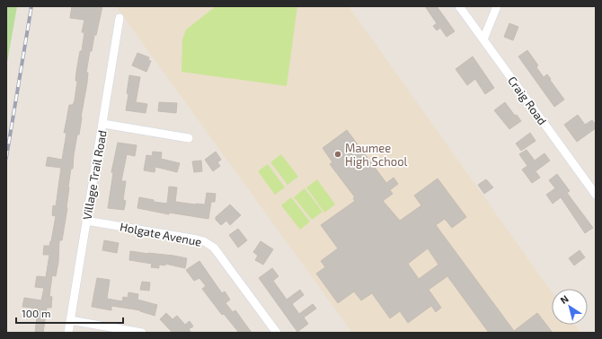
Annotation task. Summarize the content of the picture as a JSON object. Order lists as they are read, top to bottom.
{
  "streets": {
    "street": ["Craig Road", "Village Trail Road", "Holgate Avenue"]
  },
  "crossings": [
    ["Village Trail Road", "Holgate Avenue"]
  ],
  "places": ["Maumee High School"],
  "scale_bar": "100 m",
  "north": "top left"
}
